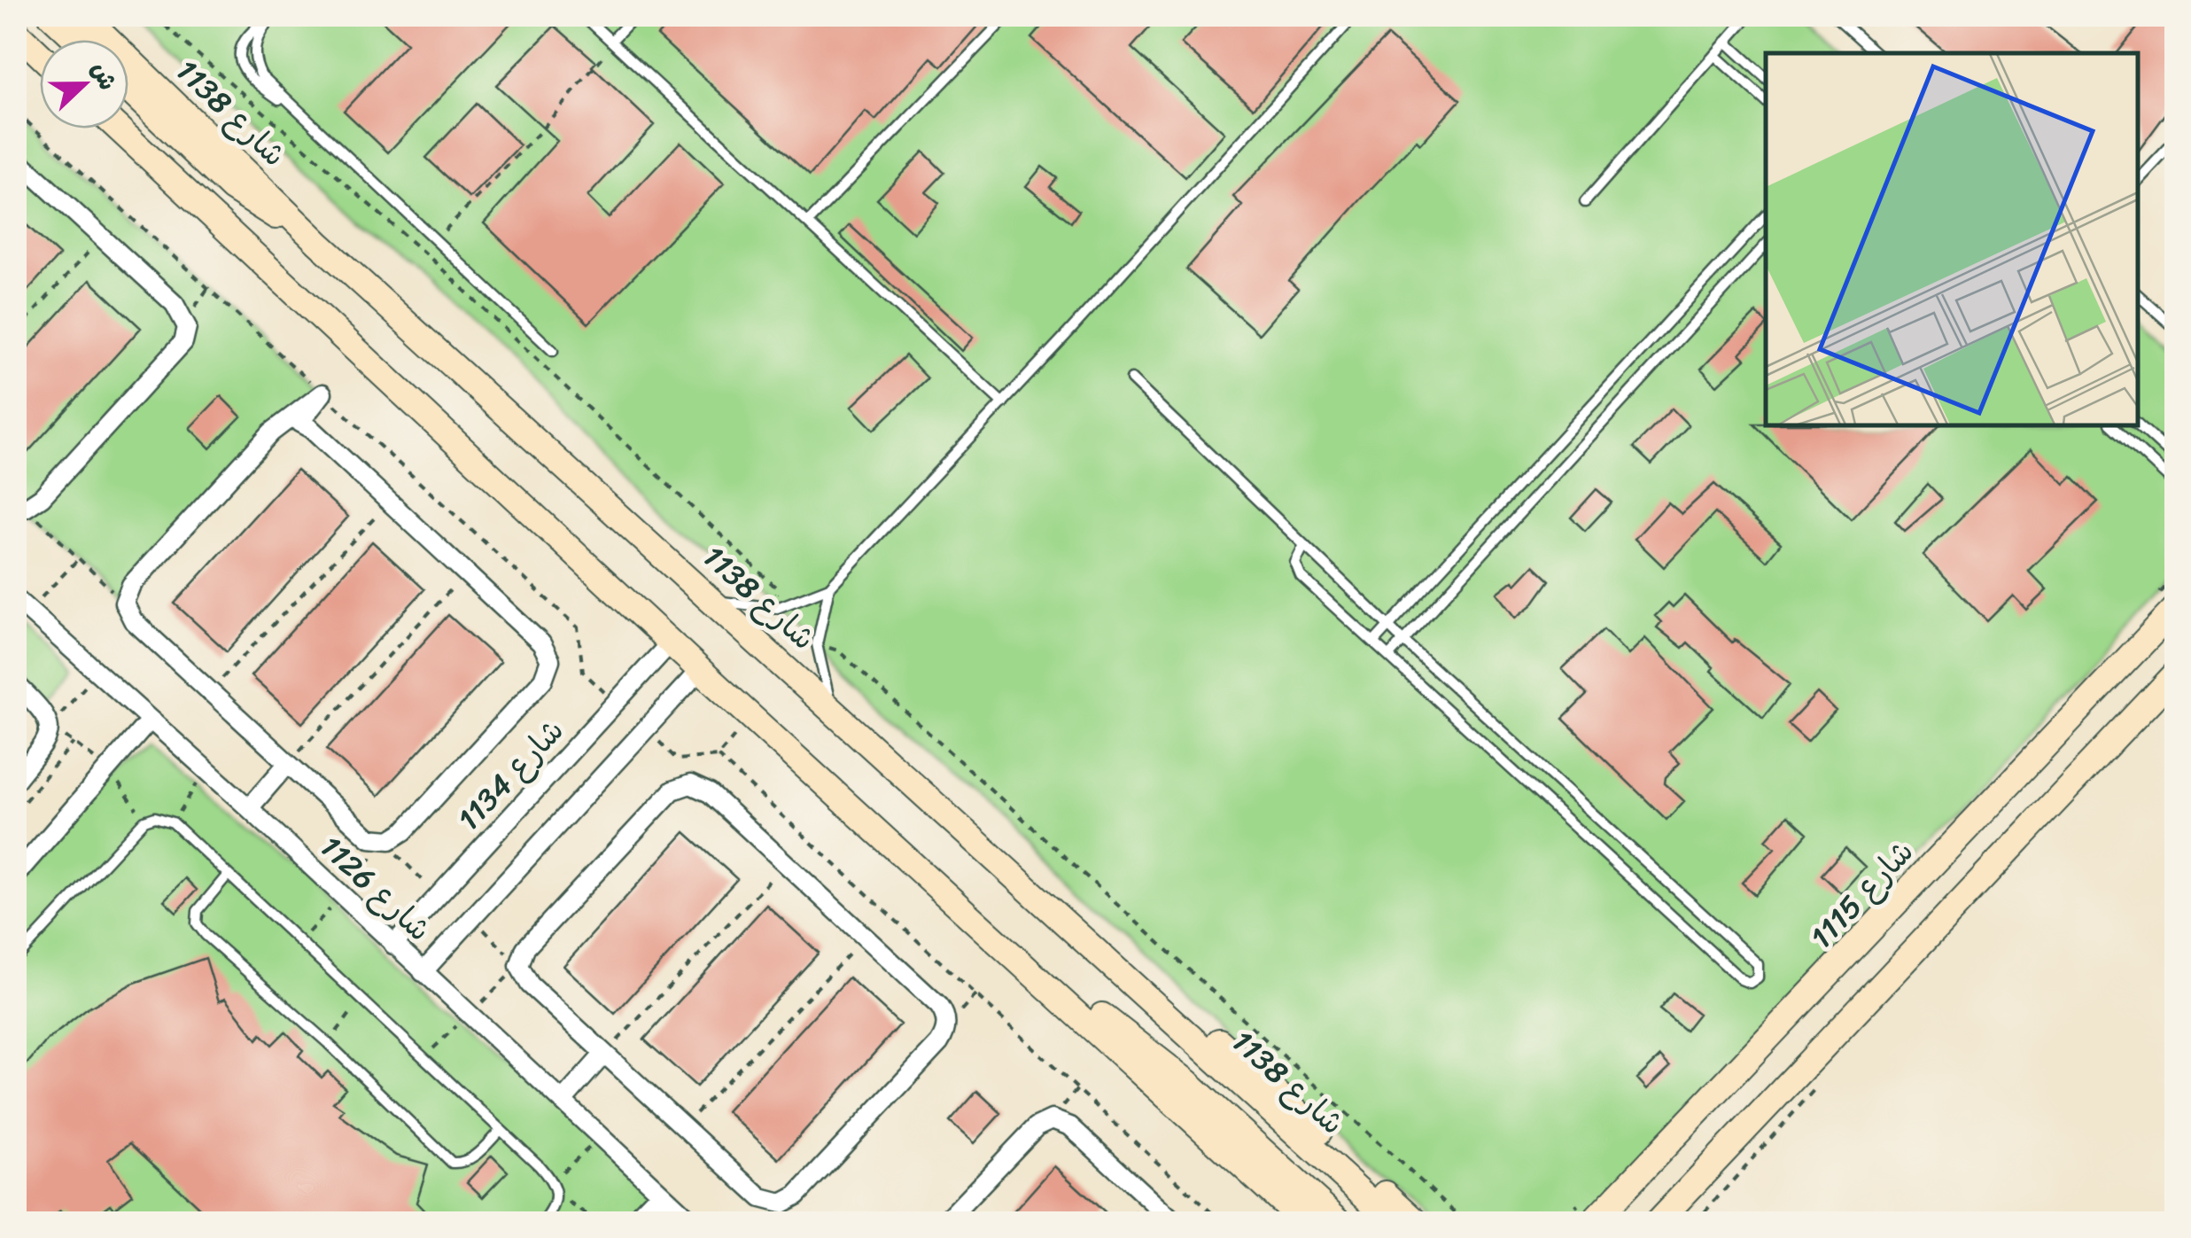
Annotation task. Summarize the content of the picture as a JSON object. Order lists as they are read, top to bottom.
{
  "streets": {
    "street": [
      "شارع 1138",
      "شارع 1134",
      "شارع 1126",
      "شارع 1115"
    ]
  },
  "crossings": [
    ["شارع 1134", "شارع 1126"]
  ],
  "north": "right"
}
